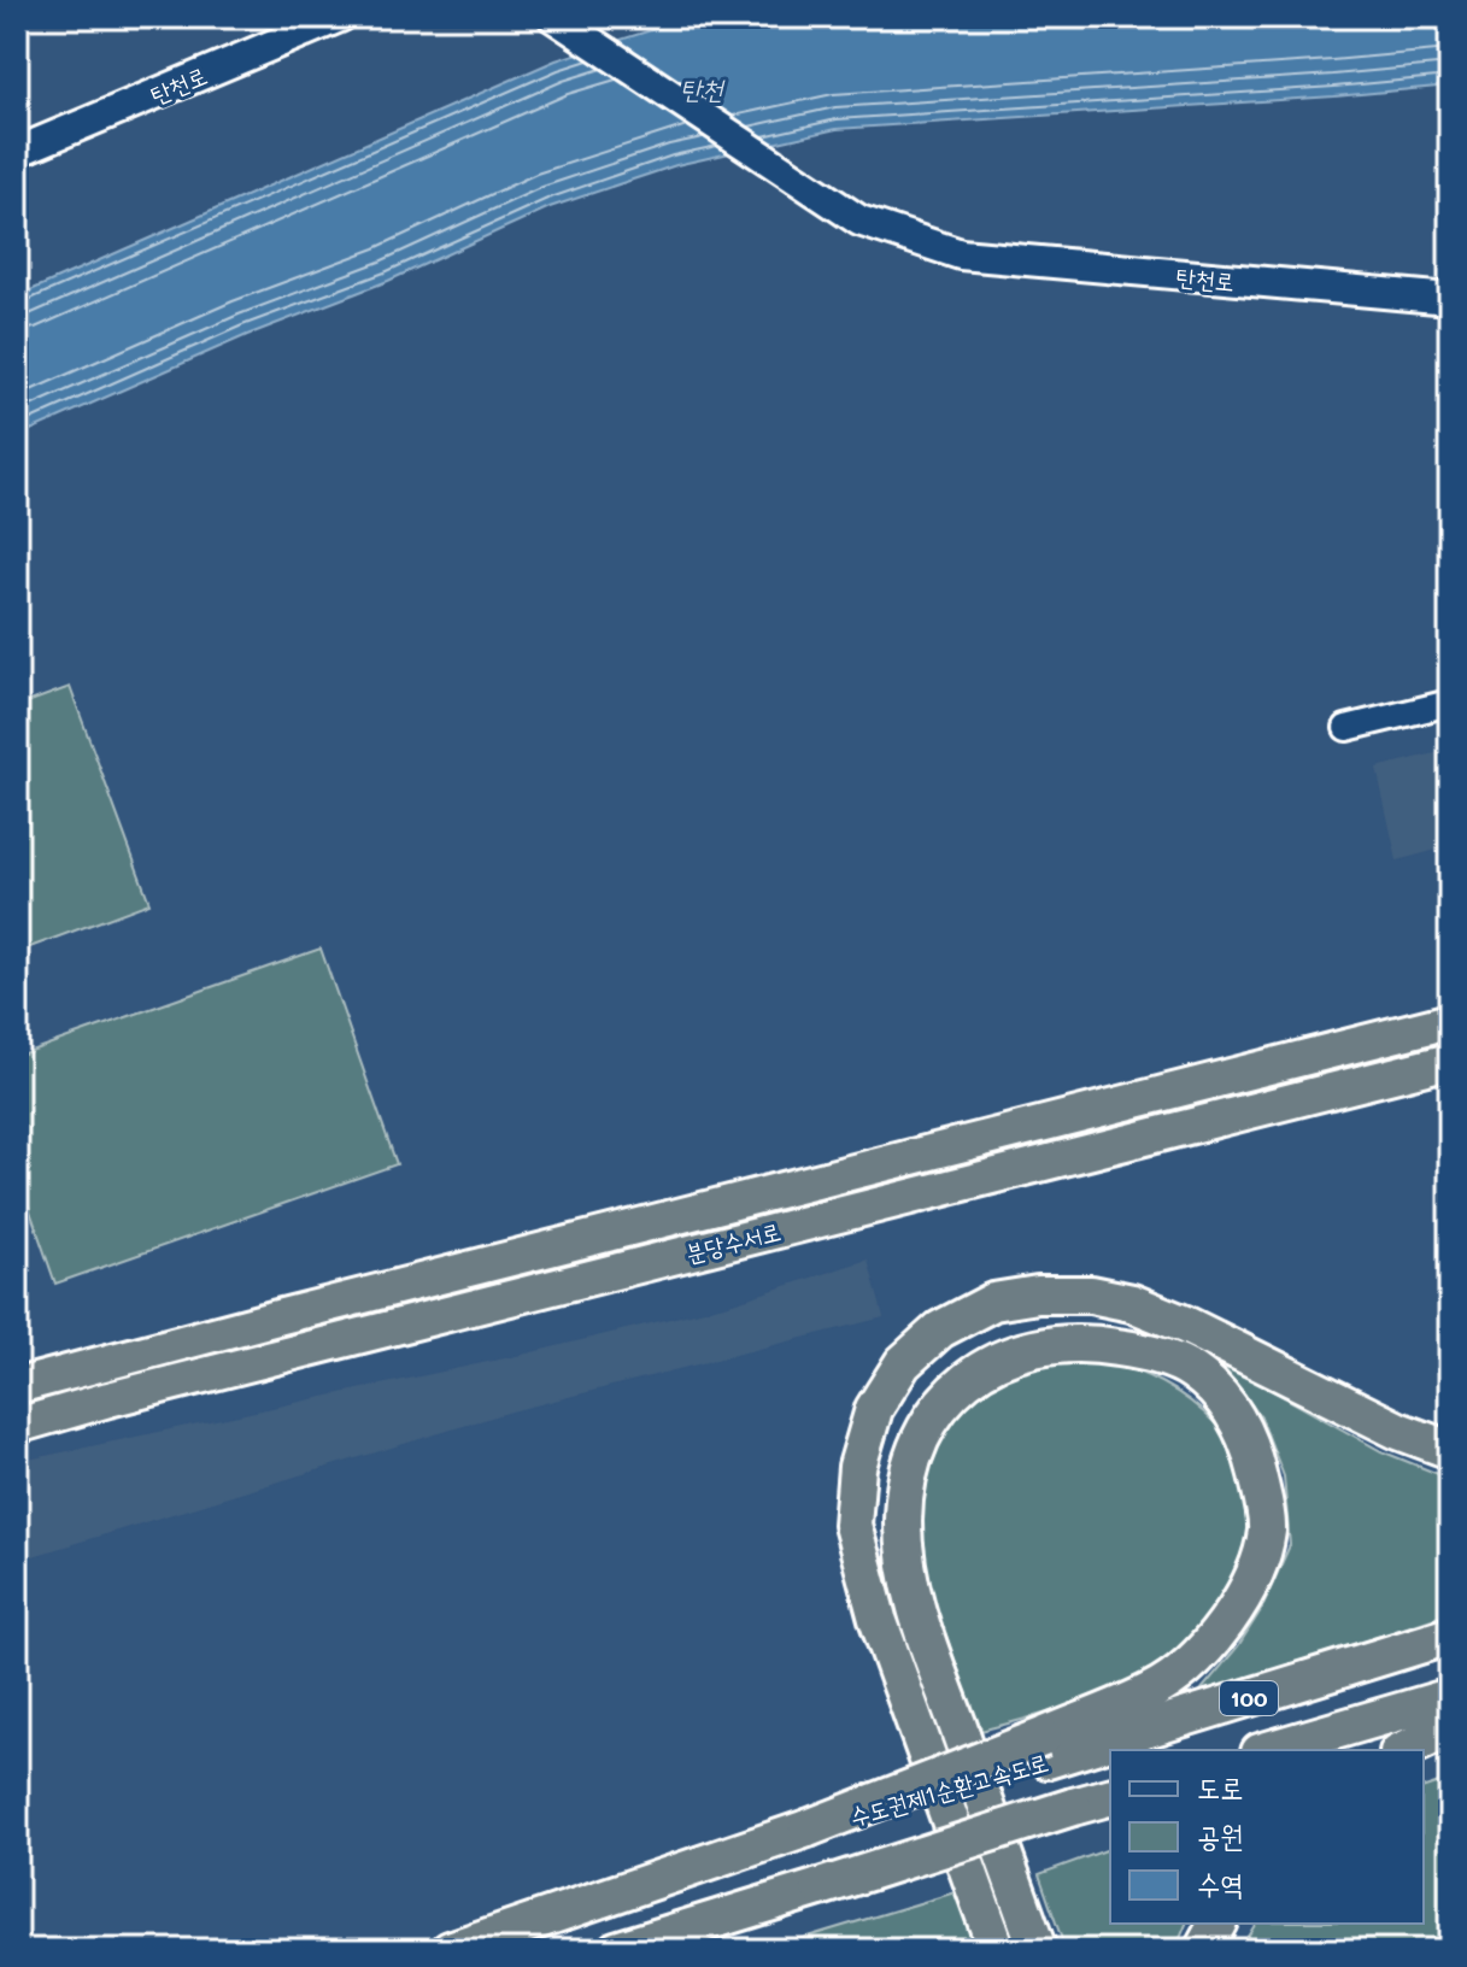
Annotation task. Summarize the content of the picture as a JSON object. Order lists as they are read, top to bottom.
{
  "streets": {
    "highway": ["분당수서로", "100", "수도권제1순환고속도로"],
    "main road": ["탄천로"]
  },
  "water": ["탄천"],
  "legend": ["도로", "공원", "수역"]
}
